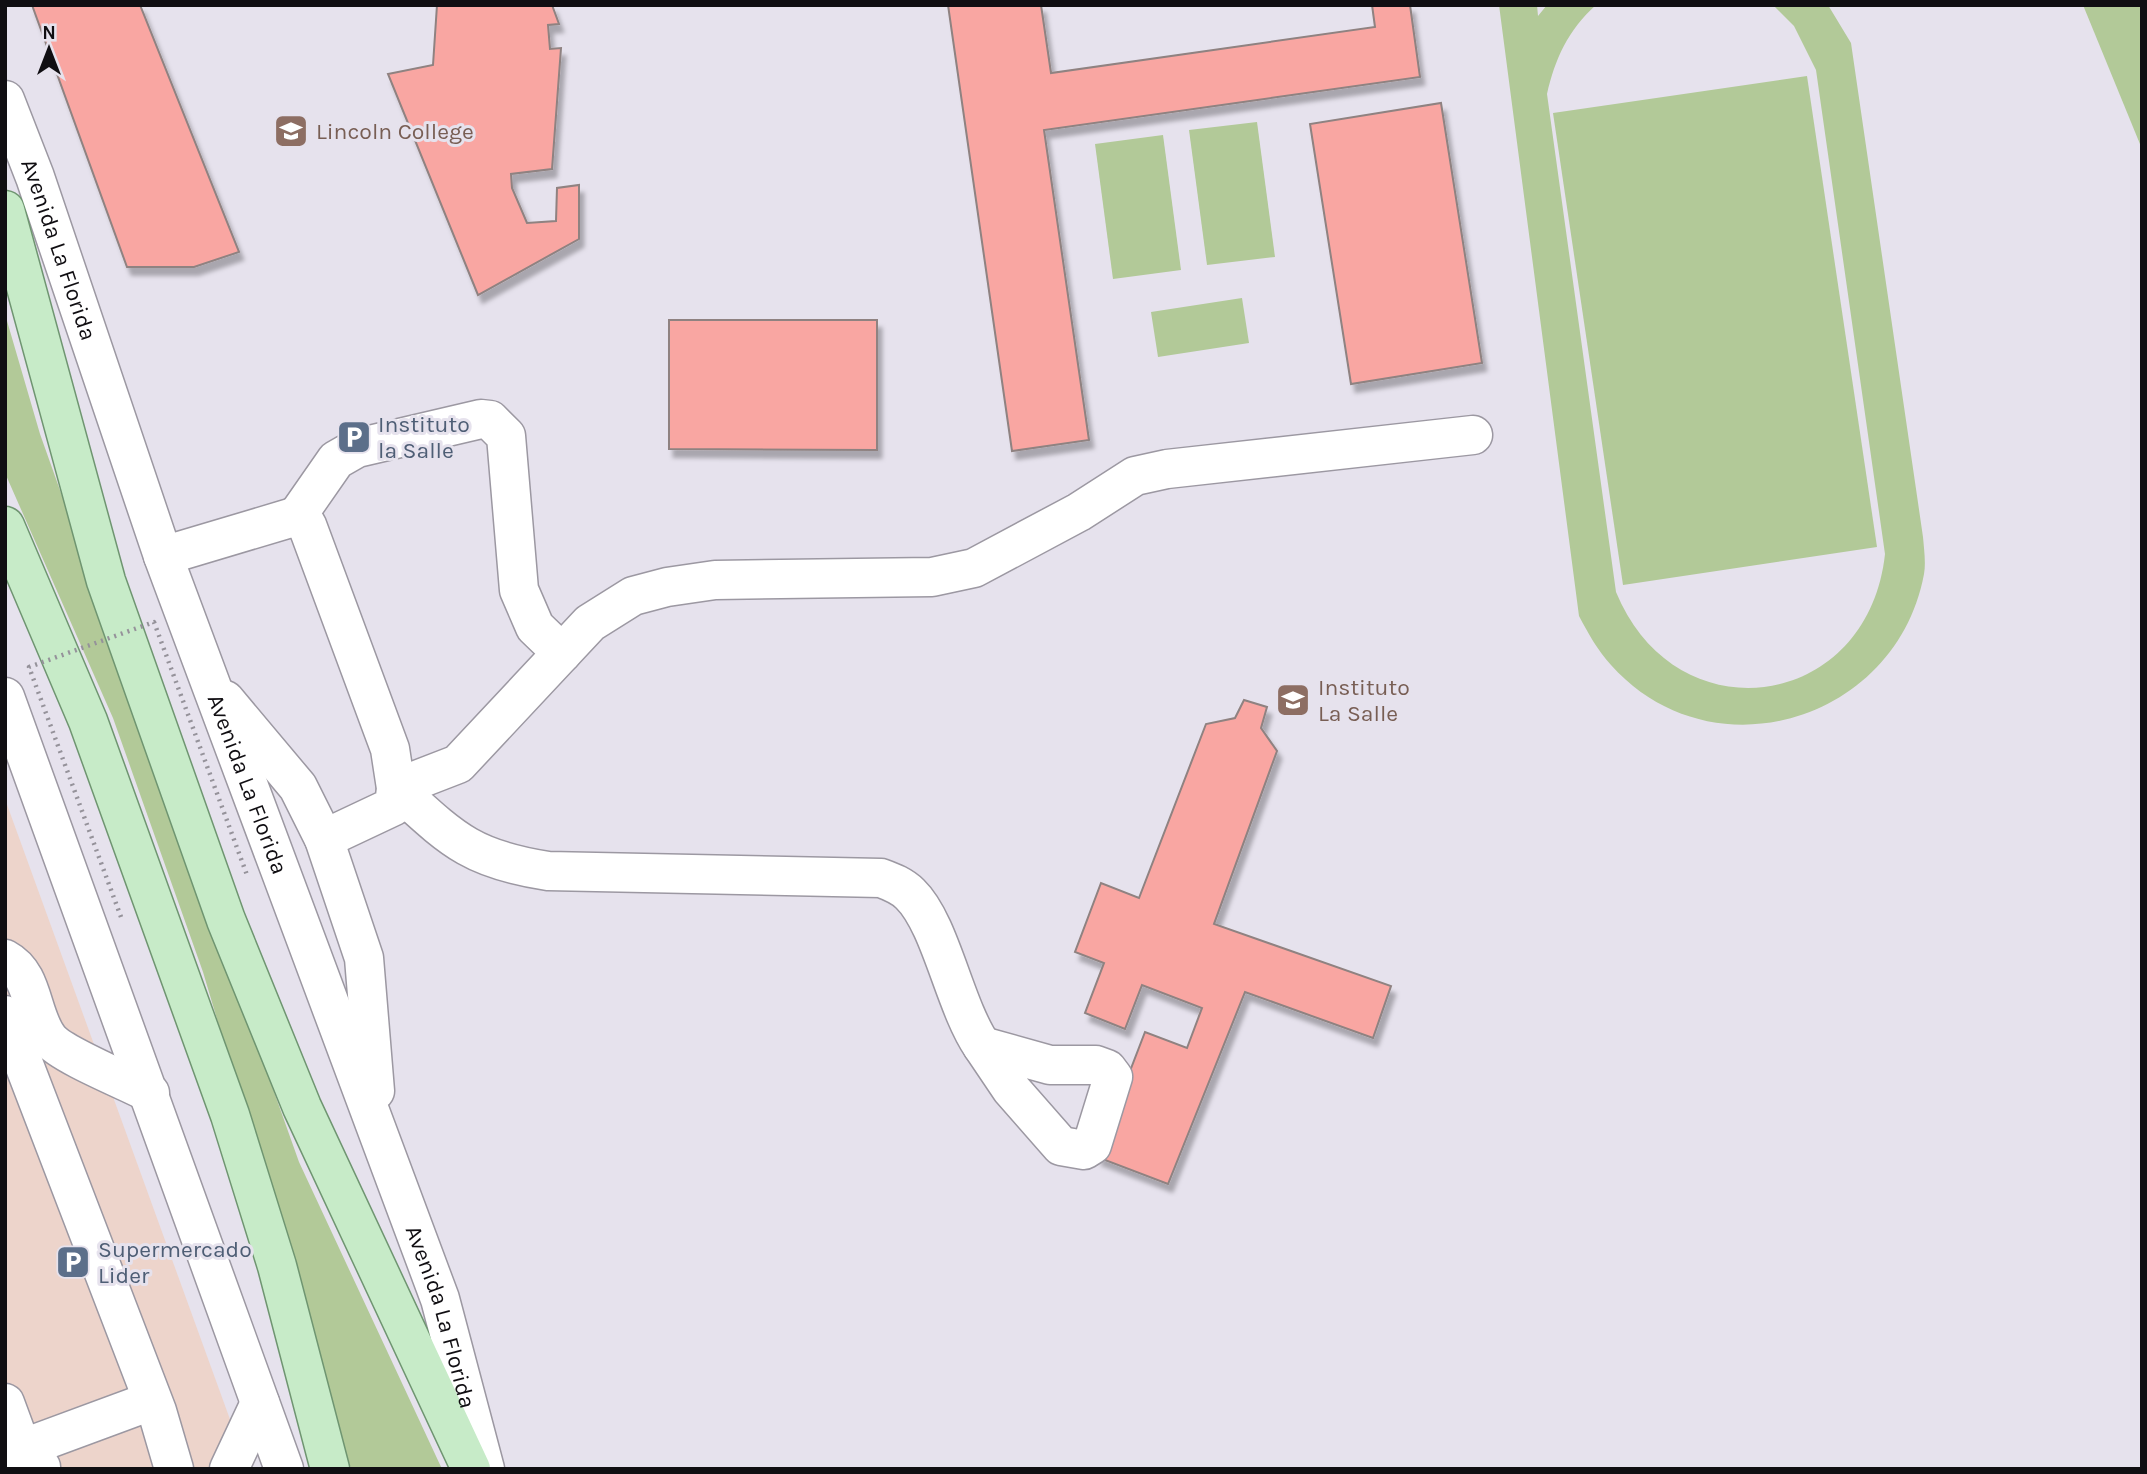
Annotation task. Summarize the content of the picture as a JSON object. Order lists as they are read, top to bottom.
{
  "streets": {
    "main road": ["Avenida La Florida"]
  },
  "places": {
    "school or university": ["Lincoln College", "Instituto La Salle"],
    "parking": ["Instituto la Salle", "Supermercado Lider"]
  },
  "north": "top"
}
